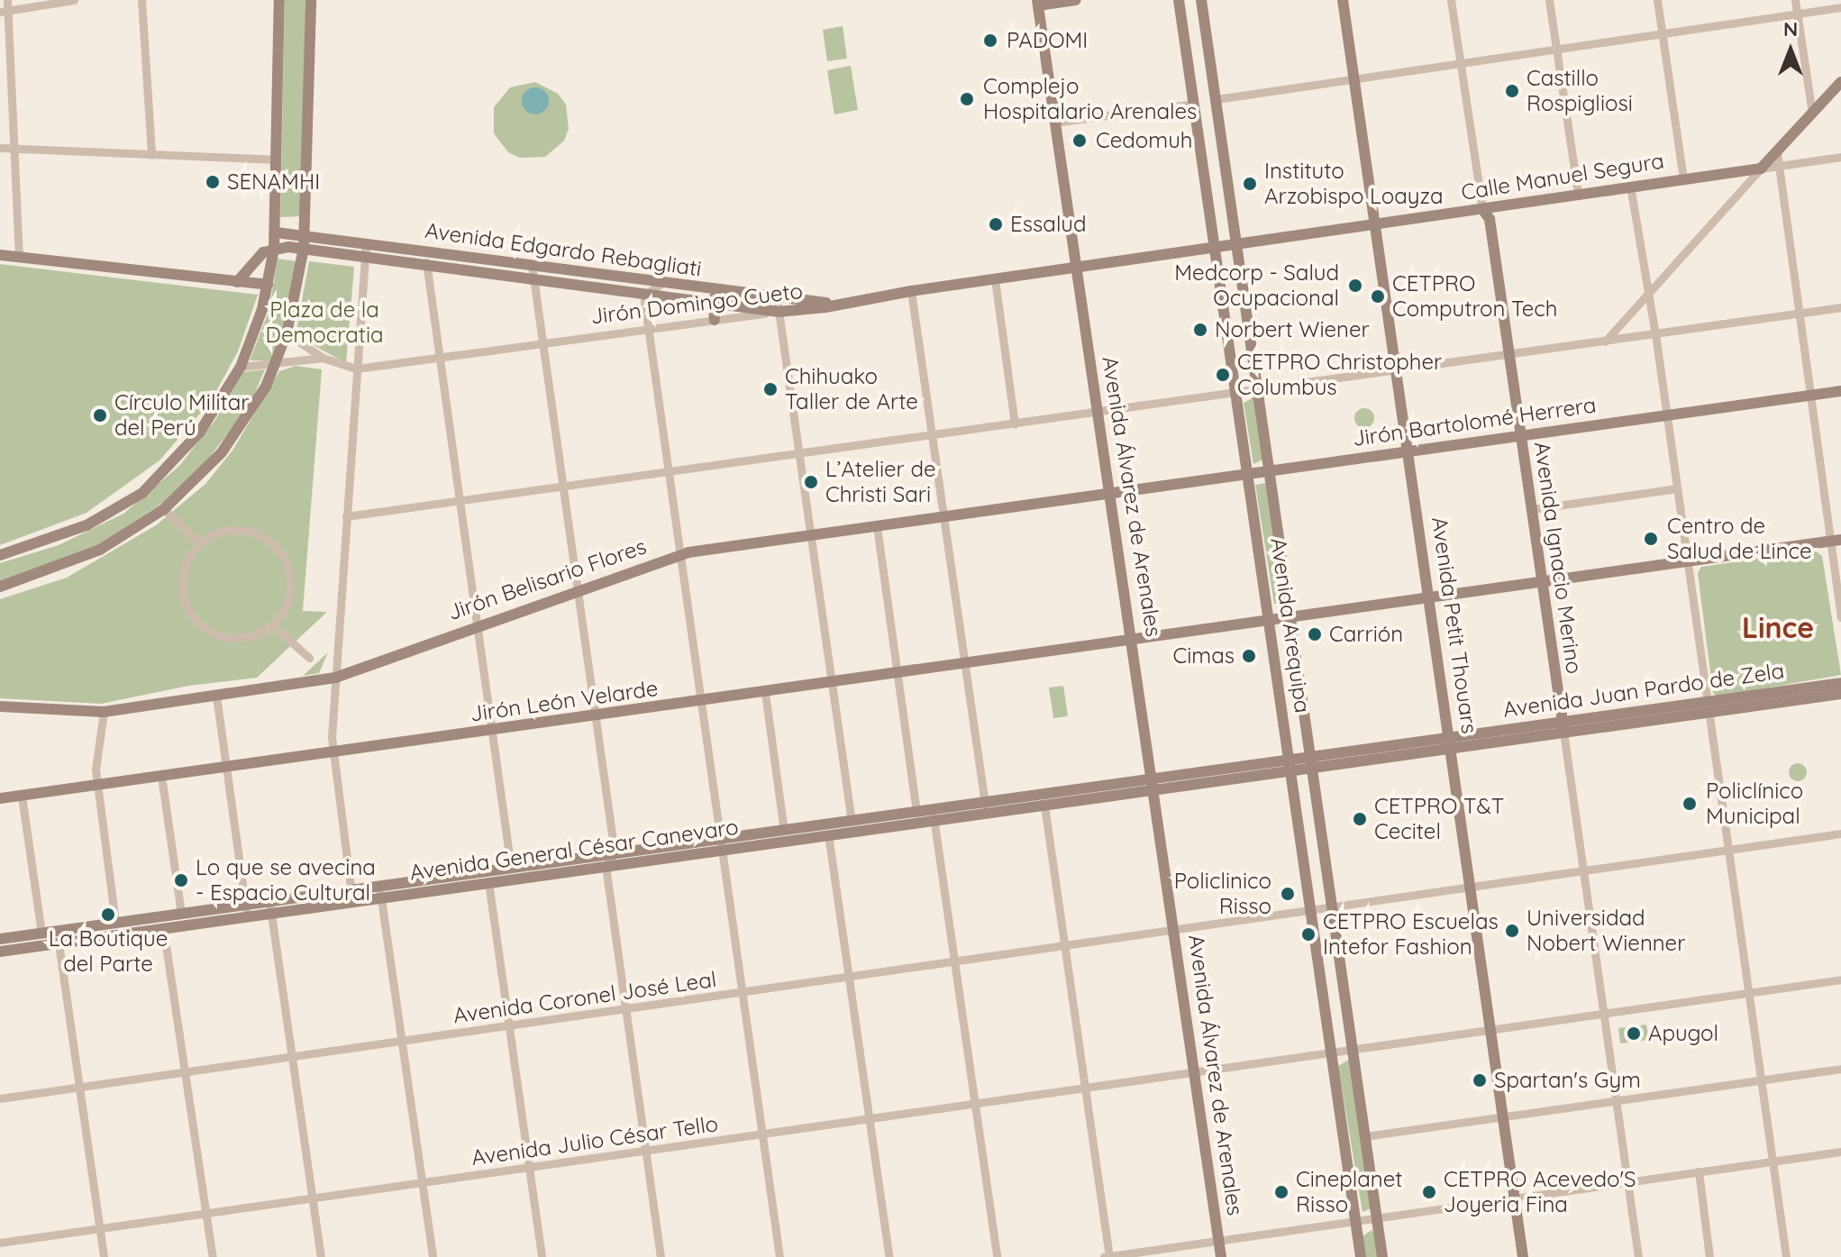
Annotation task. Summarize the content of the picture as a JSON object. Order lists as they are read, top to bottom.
{
  "streets": {
    "main road": [
      "Calle Manuel Segura",
      "Avenida Edgardo Rebagliati",
      "Jirón Domingo Cueto",
      "Jirón Bartolomé Herrera",
      "Avenida Álvarez de Arenales",
      "Avenida Ignacio Merino",
      "Jirón Belisario Flores",
      "Avenida Arequipa",
      "Avenida Petit Thouars",
      "Avenida Juan Pardo de Zela",
      "Jirón León Velarde",
      "Avenida General César Canevaro"
    ],
    "street": ["Avenida Coronel José Leal", "Avenida Julio César Tello"]
  },
  "crossings": [
    ["Calle Manuel Segura", "Jirón Domingo Cueto"],
    ["Calle Manuel Segura", "Avenida Álvarez de Arenales"],
    ["Calle Manuel Segura", "Avenida Ignacio Merino"],
    ["Calle Manuel Segura", "Avenida Arequipa"],
    ["Calle Manuel Segura", "Avenida Petit Thouars"],
    ["Avenida Edgardo Rebagliati", "Jirón Domingo Cueto"],
    ["Jirón Domingo Cueto", "Avenida Álvarez de Arenales"],
    ["Jirón Bartolomé Herrera", "Avenida Álvarez de Arenales"],
    ["Jirón Bartolomé Herrera", "Avenida Ignacio Merino"],
    ["Jirón Bartolomé Herrera", "Jirón Belisario Flores"],
    ["Jirón Bartolomé Herrera", "Avenida Arequipa"],
    ["Jirón Bartolomé Herrera", "Avenida Petit Thouars"],
    ["Avenida Álvarez de Arenales", "Jirón Belisario Flores"],
    ["Avenida Álvarez de Arenales", "Avenida Juan Pardo de Zela"],
    ["Avenida Álvarez de Arenales", "Jirón León Velarde"],
    ["Avenida Álvarez de Arenales", "Avenida General César Canevaro"],
    ["Avenida Álvarez de Arenales", "Avenida Coronel José Leal"],
    ["Avenida Álvarez de Arenales", "Avenida Julio César Tello"],
    ["Avenida Ignacio Merino", "Avenida Juan Pardo de Zela"],
    ["Avenida Ignacio Merino", "Jirón León Velarde"],
    ["Avenida Ignacio Merino", "Avenida Coronel José Leal"],
    ["Avenida Ignacio Merino", "Avenida Julio César Tello"],
    ["Avenida Arequipa", "Avenida Juan Pardo de Zela"],
    ["Avenida Arequipa", "Jirón León Velarde"],
    ["Avenida Arequipa", "Avenida Coronel José Leal"],
    ["Avenida Arequipa", "Avenida Julio César Tello"],
    ["Avenida Petit Thouars", "Avenida Juan Pardo de Zela"],
    ["Avenida Petit Thouars", "Jirón León Velarde"],
    ["Avenida Petit Thouars", "Avenida Coronel José Leal"],
    ["Avenida Petit Thouars", "Avenida Julio César Tello"],
    ["Avenida Juan Pardo de Zela", "Avenida General César Canevaro"]
  ],
  "districts": ["Lince"],
  "parks": ["Plaza de la Democratia"],
  "places": [
    "PADOMI",
    "Castillo Rospigliosi",
    "Complejo Hospitalario Arenales",
    "Cedomuh",
    "SENAMHI",
    "Instituto Arzobispo Loayza",
    "Essalud",
    "Medcorp - Salud Ocupacional",
    "CETPRO Computron Tech",
    "Norbert Wiener",
    "CETPRO Christopher Columbus",
    "Chihuako Taller de Arte",
    "Círculo Militar del Perú",
    "L’Atelier de Christi Sari",
    "Centro de Salud de Lince",
    "Carrión",
    "Cimas",
    "Policlínico Municipal",
    "CETPRO T&T Cecitel",
    "Lo que se avecina - Espacio Cultural",
    "Policlinico Risso",
    "La Boutique del Parte",
    "Universidad Nobert Wienner",
    "CETPRO Escuelas Intefor Fashion",
    "Apugol",
    "Spartan's Gym",
    "Cineplanet Risso",
    "CETPRO Acevedo'S Joyeria Fina"
  ],
  "north": "top"
}
